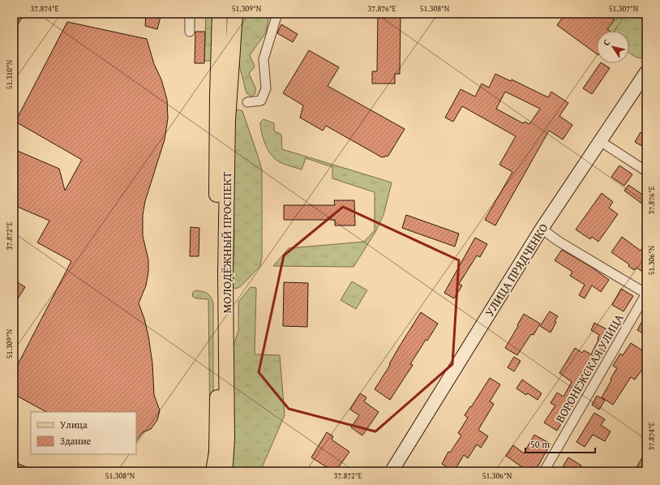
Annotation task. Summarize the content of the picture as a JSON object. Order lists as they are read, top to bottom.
{
  "streets": {
    "main road": ["МОЛОДЁЖНЫЙ ПРОСПЕКТ", "УЛИЦА ПРЯДЧЕНКО"],
    "street": ["ВОРОНЕЖСКАЯ УЛИЦА"]
  },
  "legend": ["Улица", "Здание"],
  "scale_bar": "50 m",
  "north": "top left",
  "coordinates": [
    "37.874°E",
    "51.309°N",
    "37.876°E",
    "51.308°N",
    "51.307°N",
    "51.310°N",
    "37.872°E",
    "51.306°N"
  ]
}
